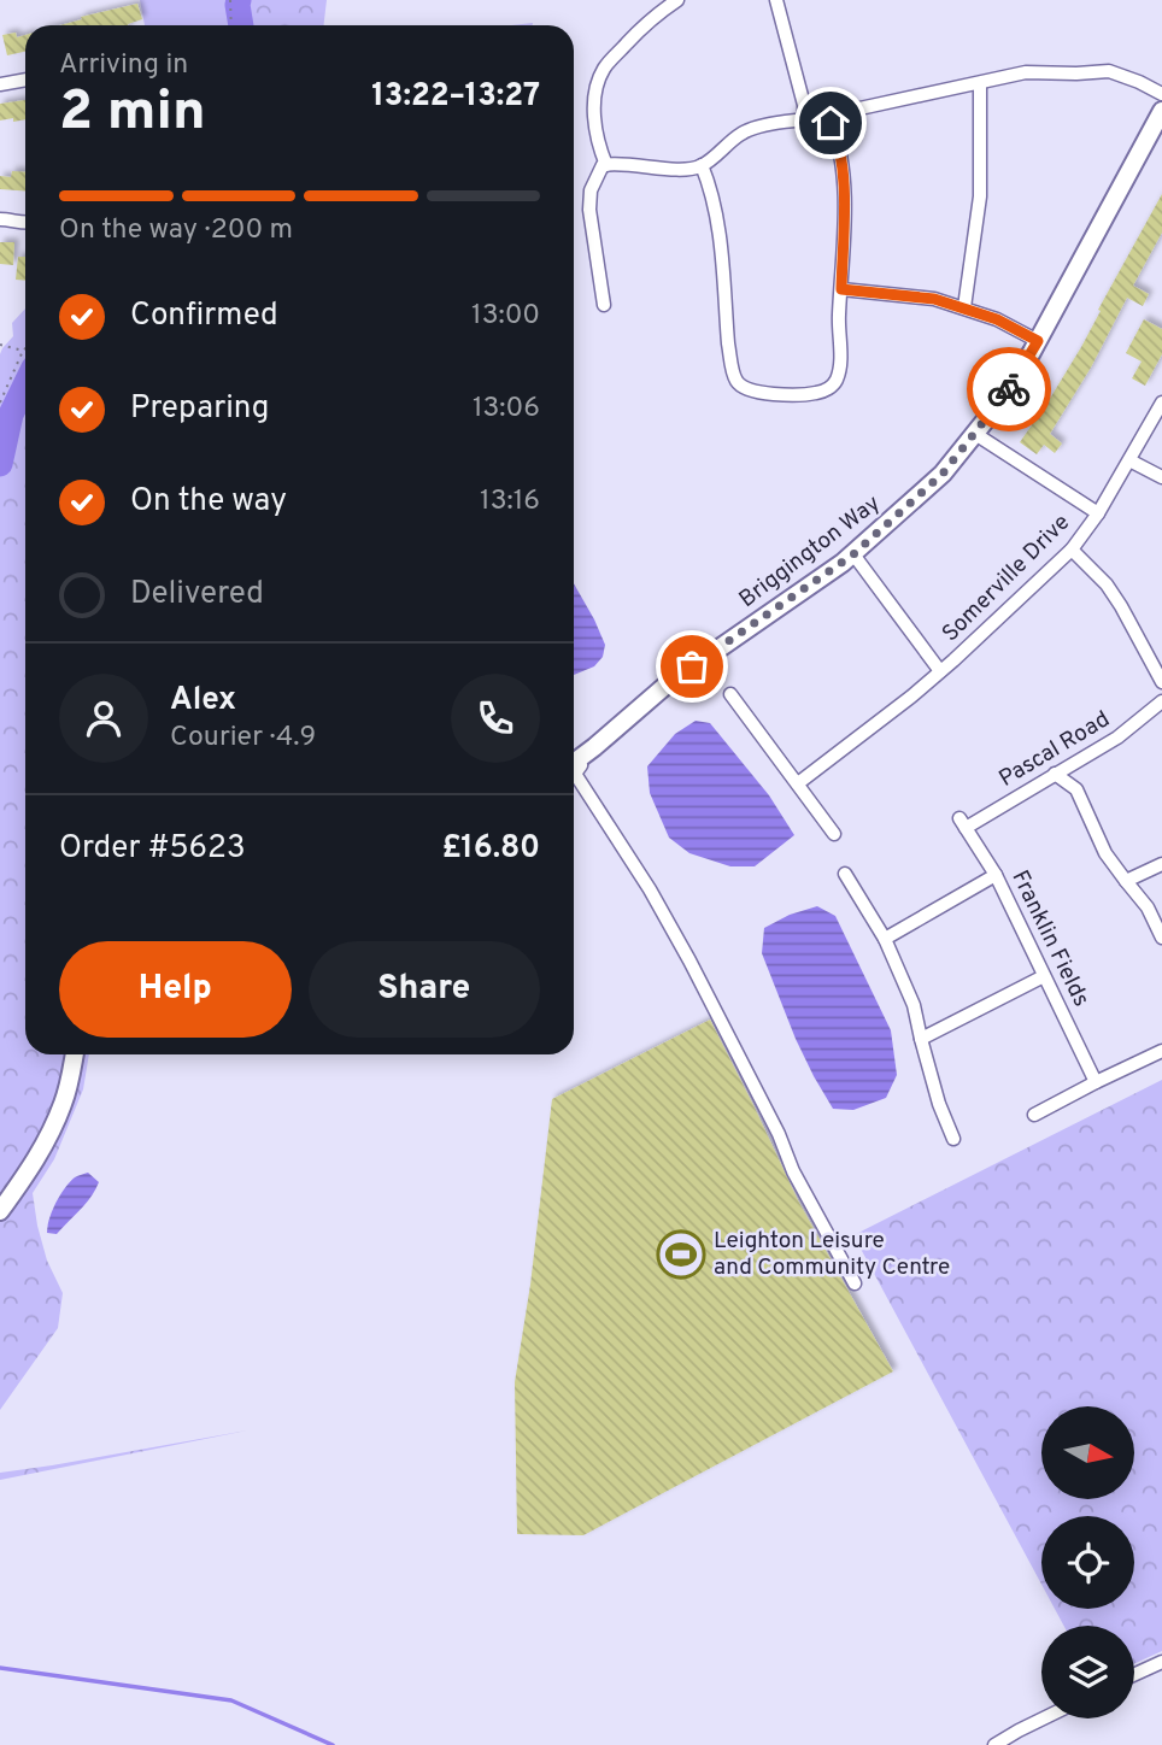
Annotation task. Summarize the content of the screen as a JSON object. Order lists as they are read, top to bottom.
{
  "streets": {
    "street": [
      "Briggington Way",
      "Somerville Drive",
      "Pascal Road",
      "Franklin Fields"
    ]
  },
  "crossings": [
    ["Briggington Way", "Somerville Drive"],
    ["Pascal Road", "Franklin Fields"]
  ],
  "places": {
    "sports": ["Leighton Leisure and Community Centre"]
  },
  "north": "right",
  "page": {
    "heading": ["2 min", "Arriving in", "13:22–13:27"],
    "panel": [
      "Alex",
      "Courier · 4.9",
      "Order #5623",
      "£16.80"
    ],
    "bar": "On the way · 200 m",
    "list": [
      ["Confirmed", "13:00"],
      ["Preparing", "13:06"],
      ["On the way", "13:16"],
      "Delivered"
    ],
    "buttons": ["Help", "Share"]
  }
}
